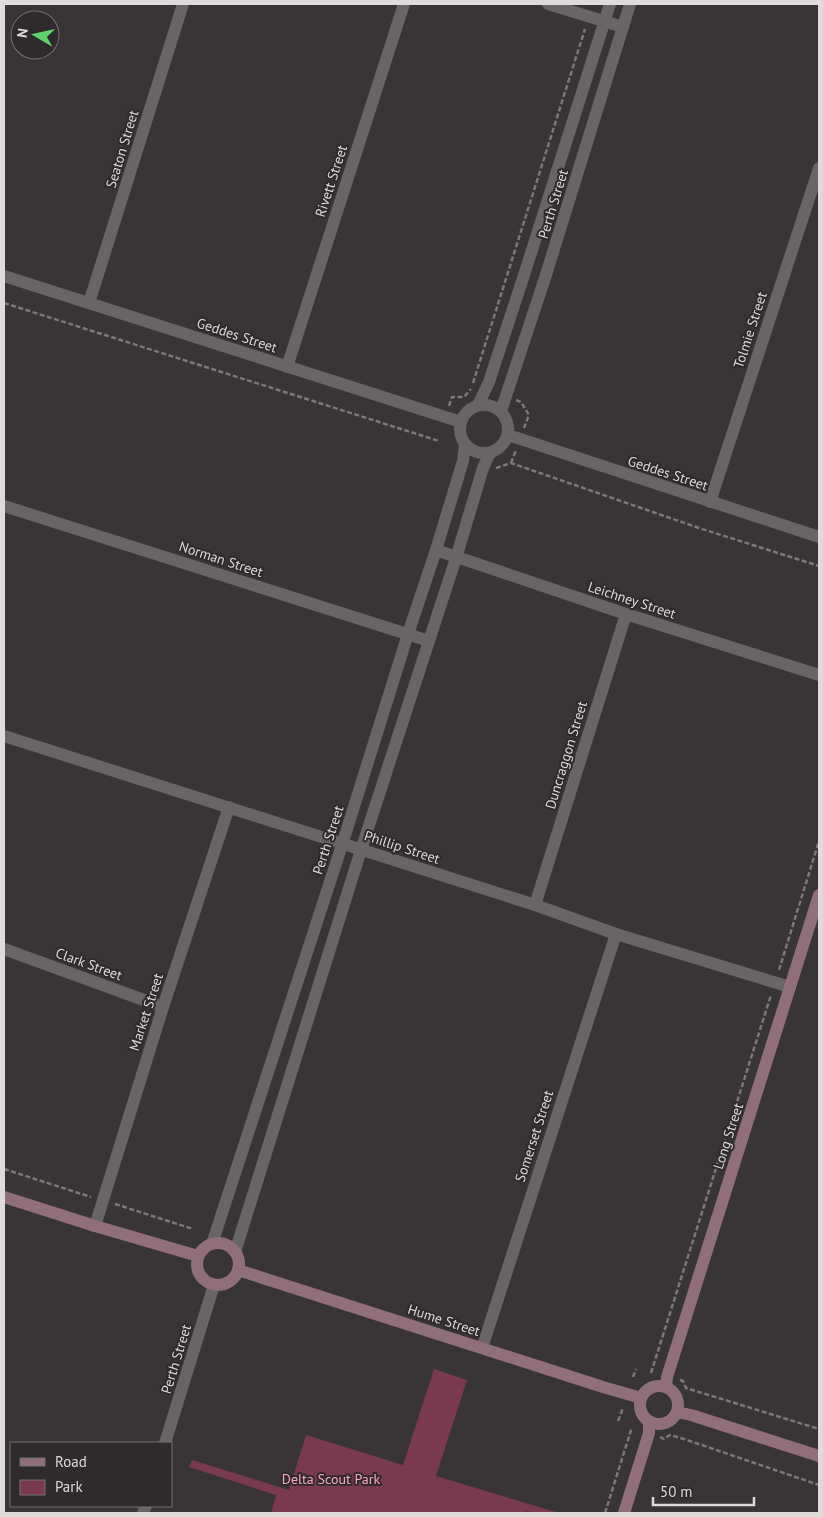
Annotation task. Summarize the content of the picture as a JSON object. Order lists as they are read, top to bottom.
{
  "streets": {
    "street": [
      "Seaton Street",
      "Rivett Street",
      "Perth Street",
      "Tolmie Street",
      "Geddes Street",
      "Norman Street",
      "Leichney Street",
      "Duncraggon Street",
      "Phillip Street",
      "Clark Street",
      "Market Street",
      "Somerset Street",
      "Long Street",
      "Hume Street"
    ]
  },
  "crossings": [
    ["Seaton Street", "Geddes Street"],
    ["Rivett Street", "Geddes Street"],
    ["Perth Street", "Geddes Street"],
    ["Perth Street", "Norman Street"],
    ["Perth Street", "Leichney Street"],
    ["Perth Street", "Phillip Street"],
    ["Perth Street", "Hume Street"],
    ["Tolmie Street", "Geddes Street"],
    ["Leichney Street", "Duncraggon Street"],
    ["Duncraggon Street", "Phillip Street"],
    ["Phillip Street", "Market Street"],
    ["Phillip Street", "Somerset Street"],
    ["Phillip Street", "Long Street"],
    ["Clark Street", "Market Street"],
    ["Somerset Street", "Hume Street"],
    ["Long Street", "Hume Street"]
  ],
  "parks": ["Delta Scout Park"],
  "legend": ["Road", "Park"],
  "scale_bar": "50 m",
  "north": "left"
}
